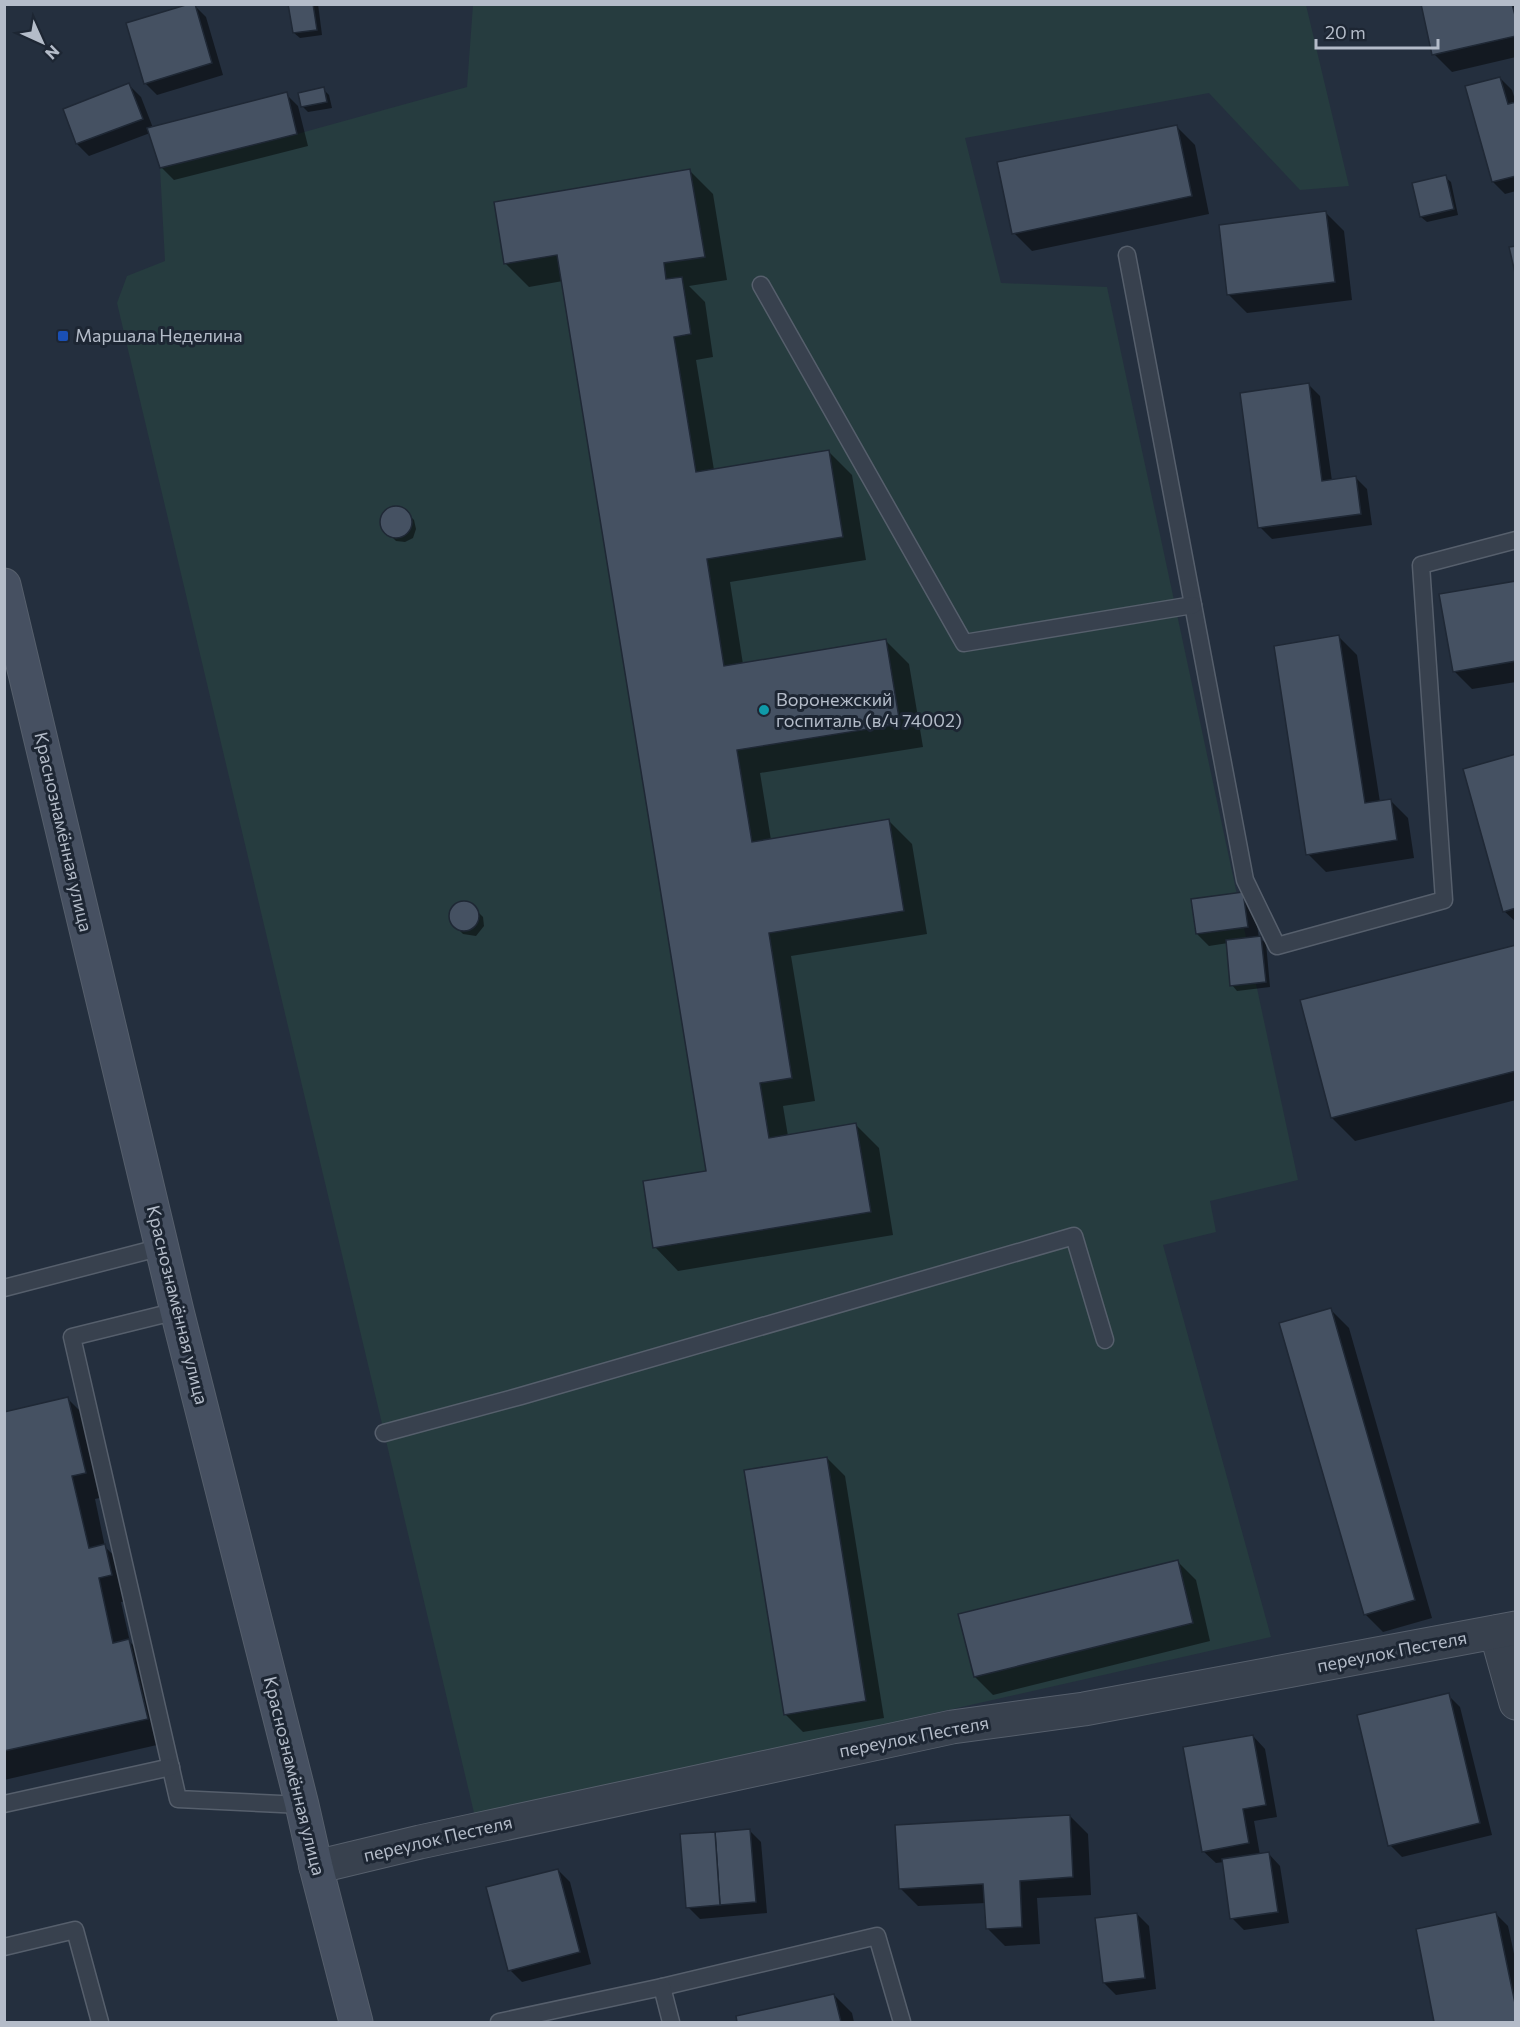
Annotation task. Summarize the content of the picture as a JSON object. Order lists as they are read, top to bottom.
{
  "streets": {
    "street": ["Краснознамённая улица", "переулок Пестеля"]
  },
  "crossings": [
    ["Краснознамённая улица", "переулок Пестеля"]
  ],
  "places": {
    "transit": ["Маршала Неделина"],
    "other": ["Воронежский госпиталь (в/ч 74002)"]
  },
  "scale_bar": "20 m",
  "north": "bottom right"
}
